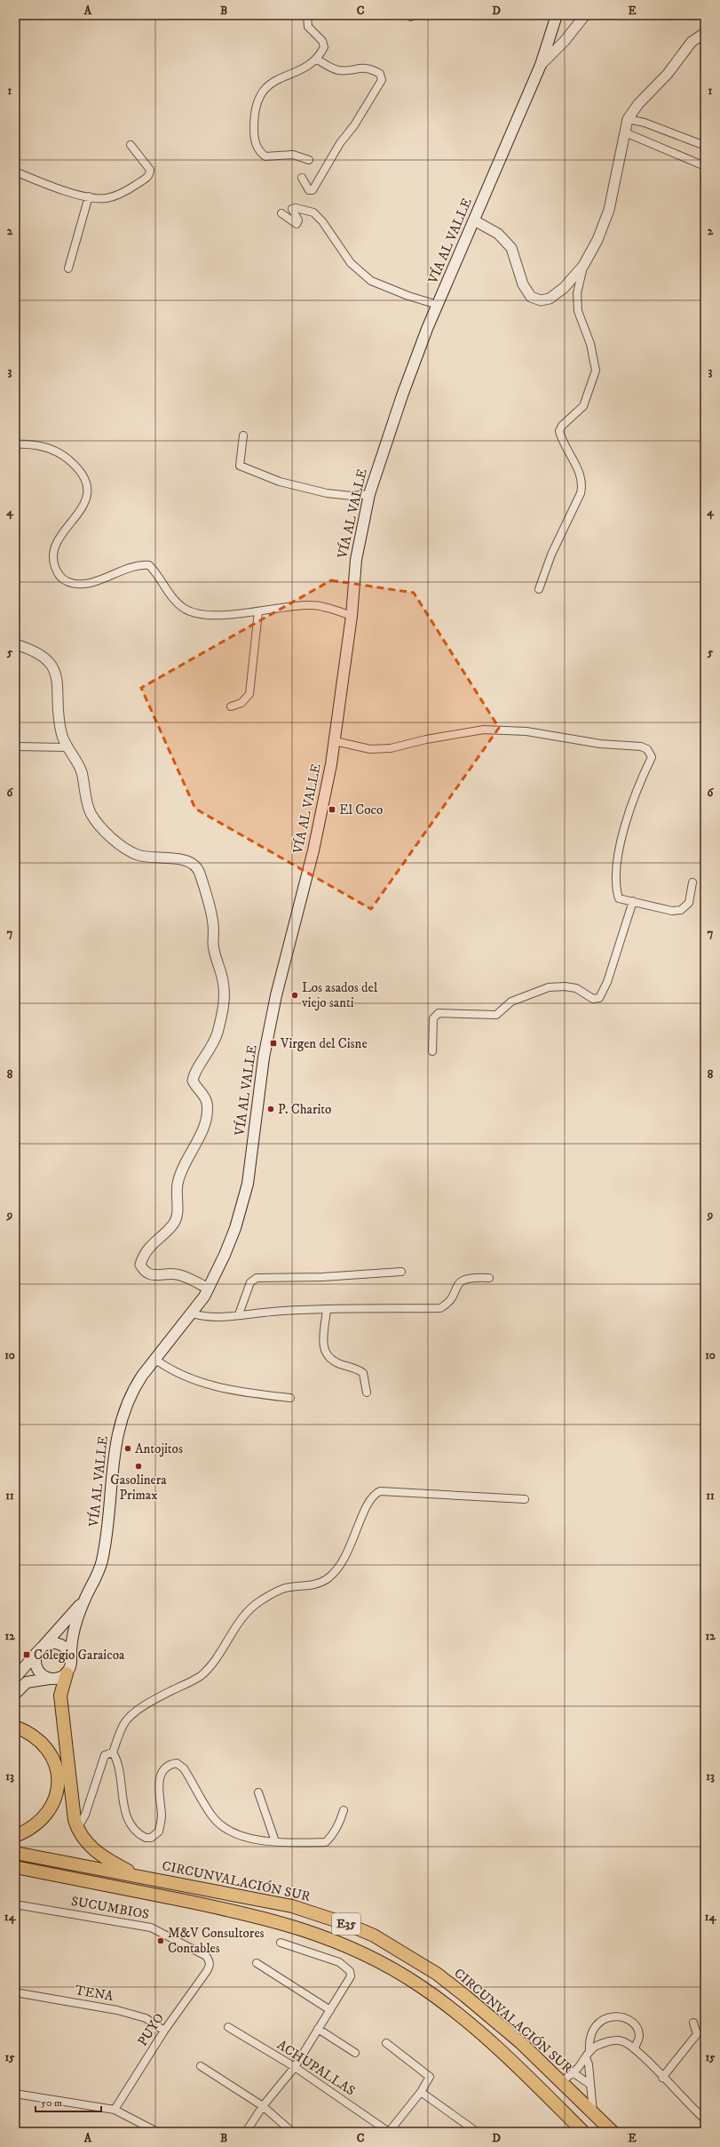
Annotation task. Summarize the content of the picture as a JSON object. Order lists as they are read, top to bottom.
{
  "streets": {
    "highway": ["CIRCUNVALACIÓN SUR", "E35"],
    "main road": ["VÍA AL VALLE"],
    "street": [
      "SUCUMBIOS",
      "TENA",
      "PUYO",
      "ACHUPALLAS"
    ]
  },
  "crossings": [
    ["SUCUMBIOS", "PUYO"],
    ["TENA", "PUYO"]
  ],
  "places": {
    "transit": ["El Coco", "Virgen del Cisne", "Colegio Garaicoa"],
    "other": [
      "Los asados del viejo santi",
      "P. Charito",
      "Antojitos",
      "Gasolinera Primax",
      "M&V Consultores Contables"
    ]
  },
  "scale_bar": "50 m",
  "grid": {
    "columns": [
      "A",
      "B",
      "C",
      "D",
      "E"
    ],
    "rows": [
      "1",
      "2",
      "3",
      "4",
      "5",
      "6",
      "7",
      "8",
      "9",
      "10",
      "11",
      "12",
      "13",
      "14",
      "15"
    ]
  }
}
